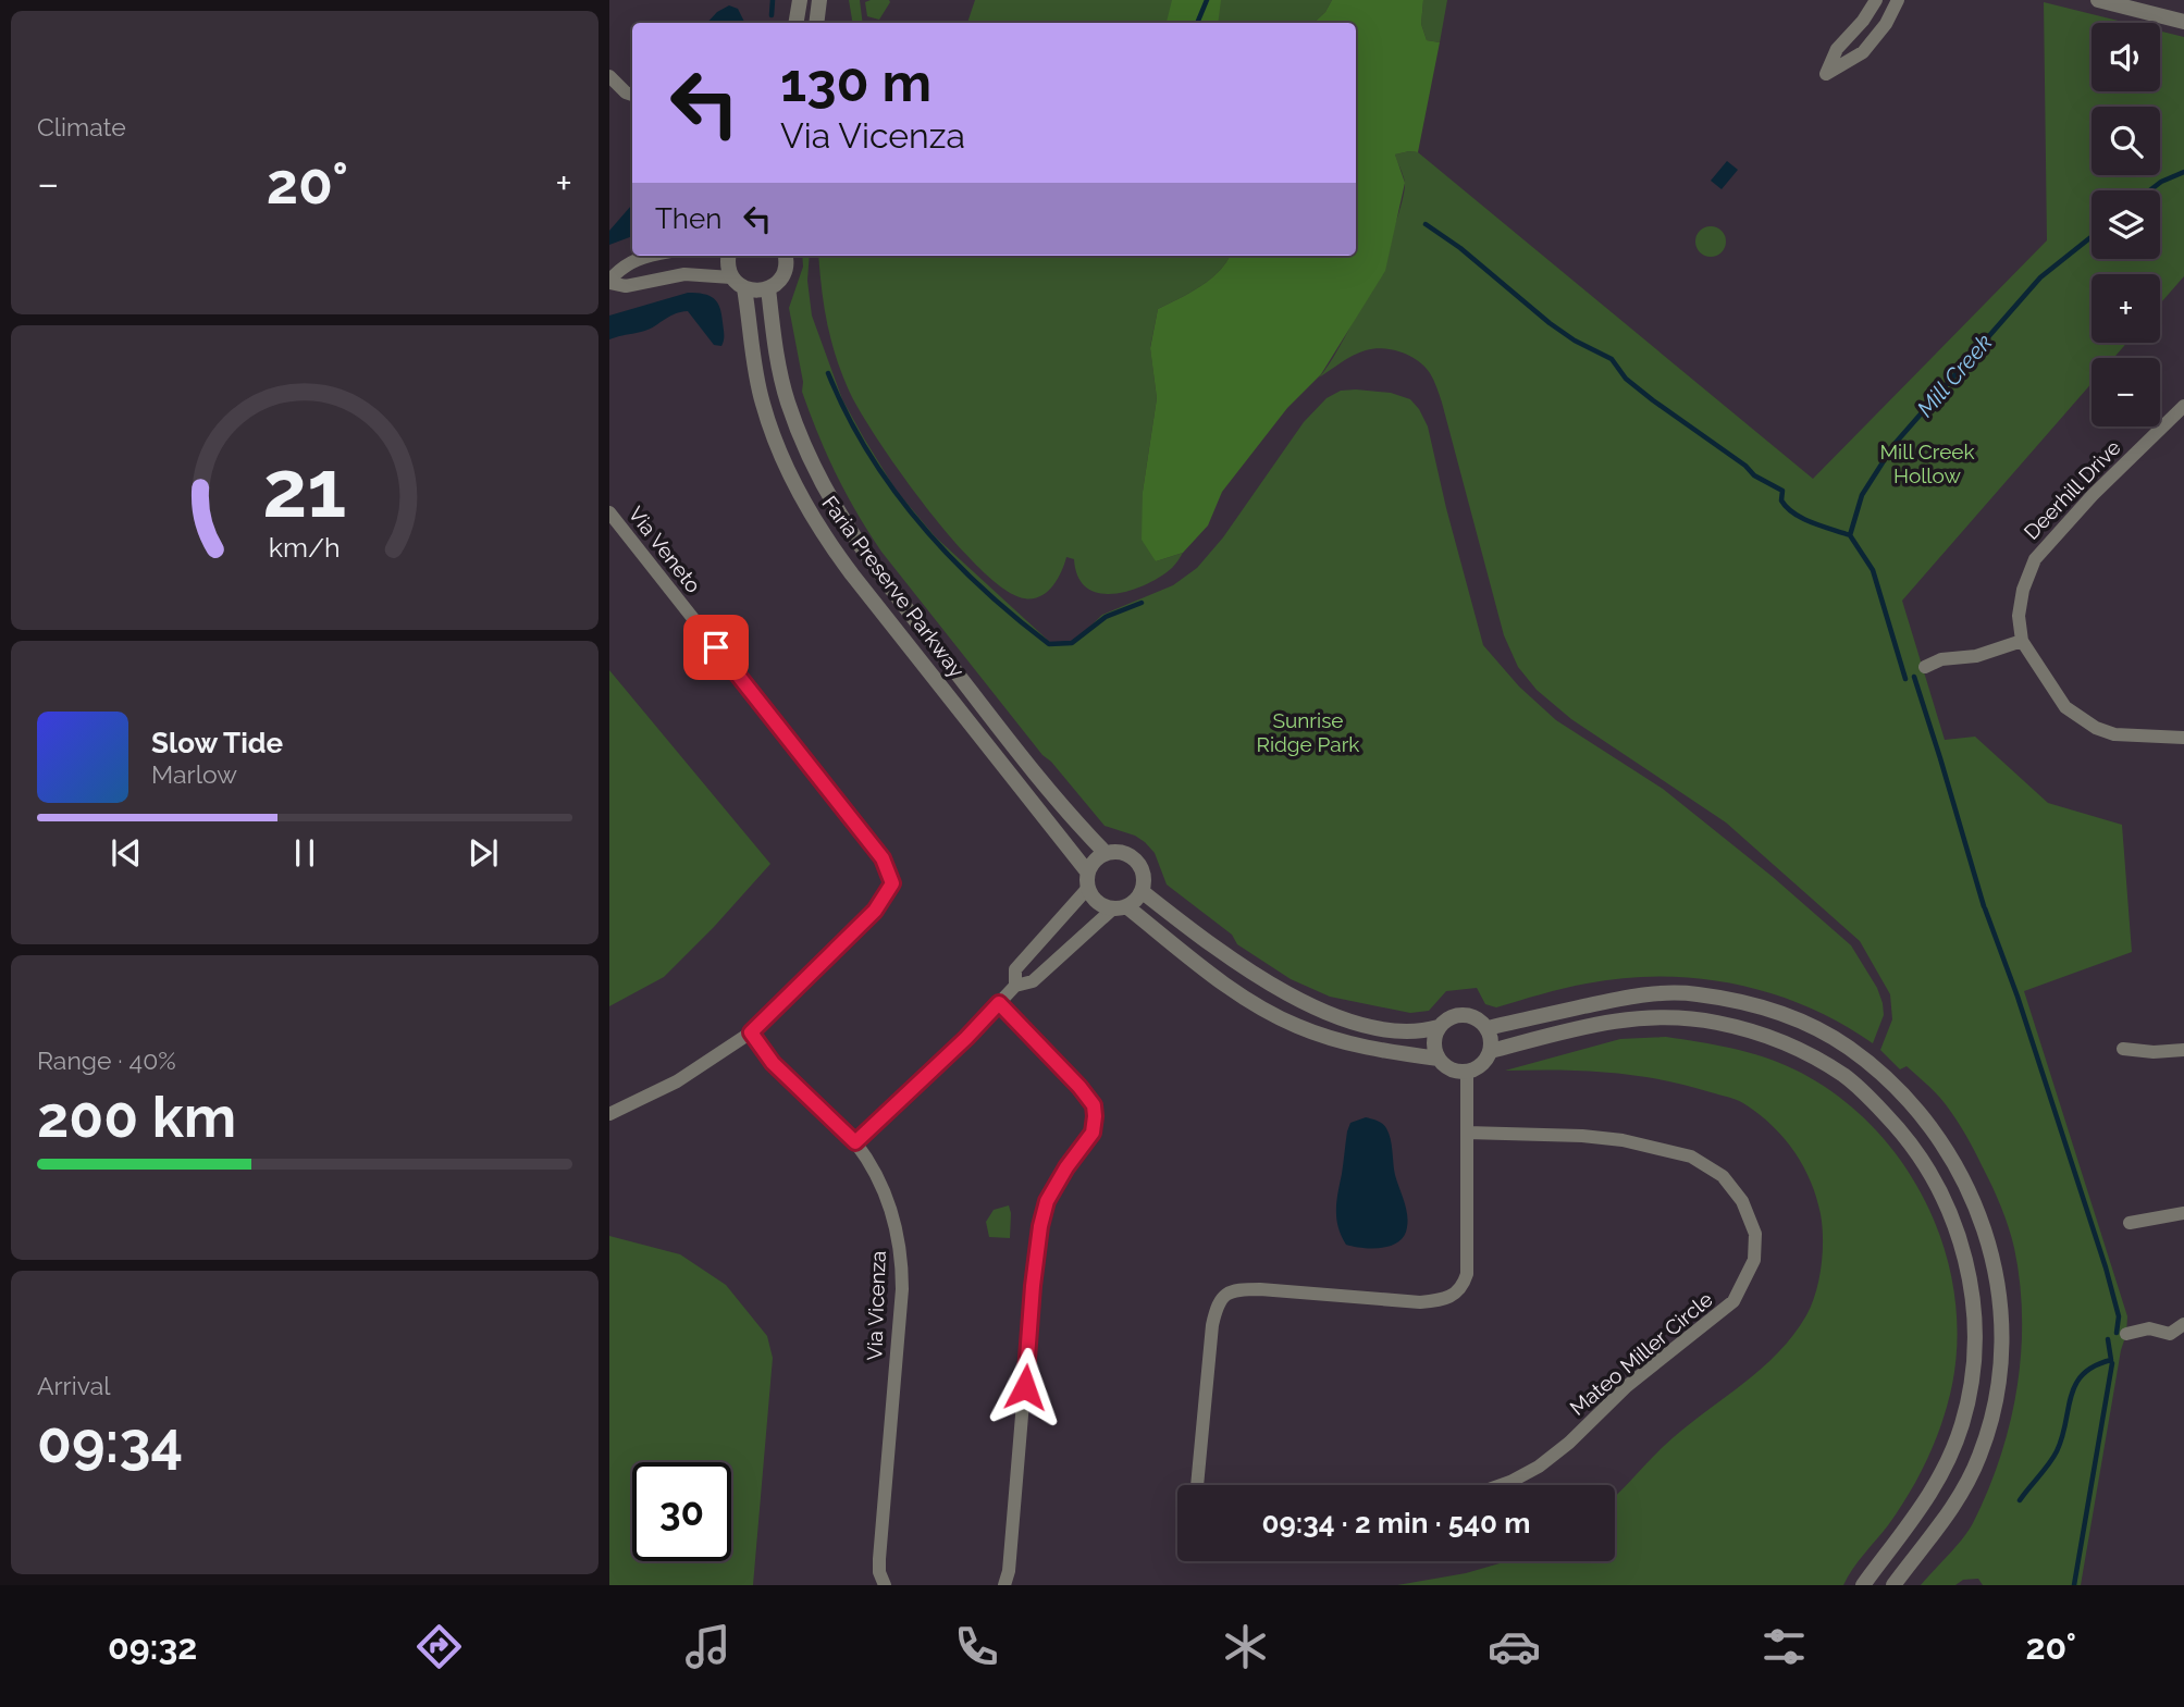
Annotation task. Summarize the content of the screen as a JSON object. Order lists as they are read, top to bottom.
{
  "streets": {
    "street": [
      "Deerhill Drive",
      "Via Veneto",
      "Faria Preserve Parkway",
      "Via Vicenza",
      "Mateo Miller Circle"
    ]
  },
  "crossings": [
    ["Via Veneto", "Via Vicenza"]
  ],
  "water": ["Mill Creek"],
  "parks": ["Mill Creek Hollow", "Sunrise Ridge Park"],
  "page": {
    "tile": [
      "Climate",
      ["Range · 40%", "200 km"],
      ["Arrival", "09:34"]
    ],
    "map_buttons": ["+", "−"],
    "turn": ["130 m", "Via Vicenza"],
    "heat": ["−", "20°", "+"],
    "then": "Then",
    "song": ["Slow Tide", "Marlow"],
    "limit": "30",
    "trip": "09:34 · 2 min · 540 m",
    "tabs": ["09:32", "20°"],
    "gauge": ["21", "km/h"]
  }
}
